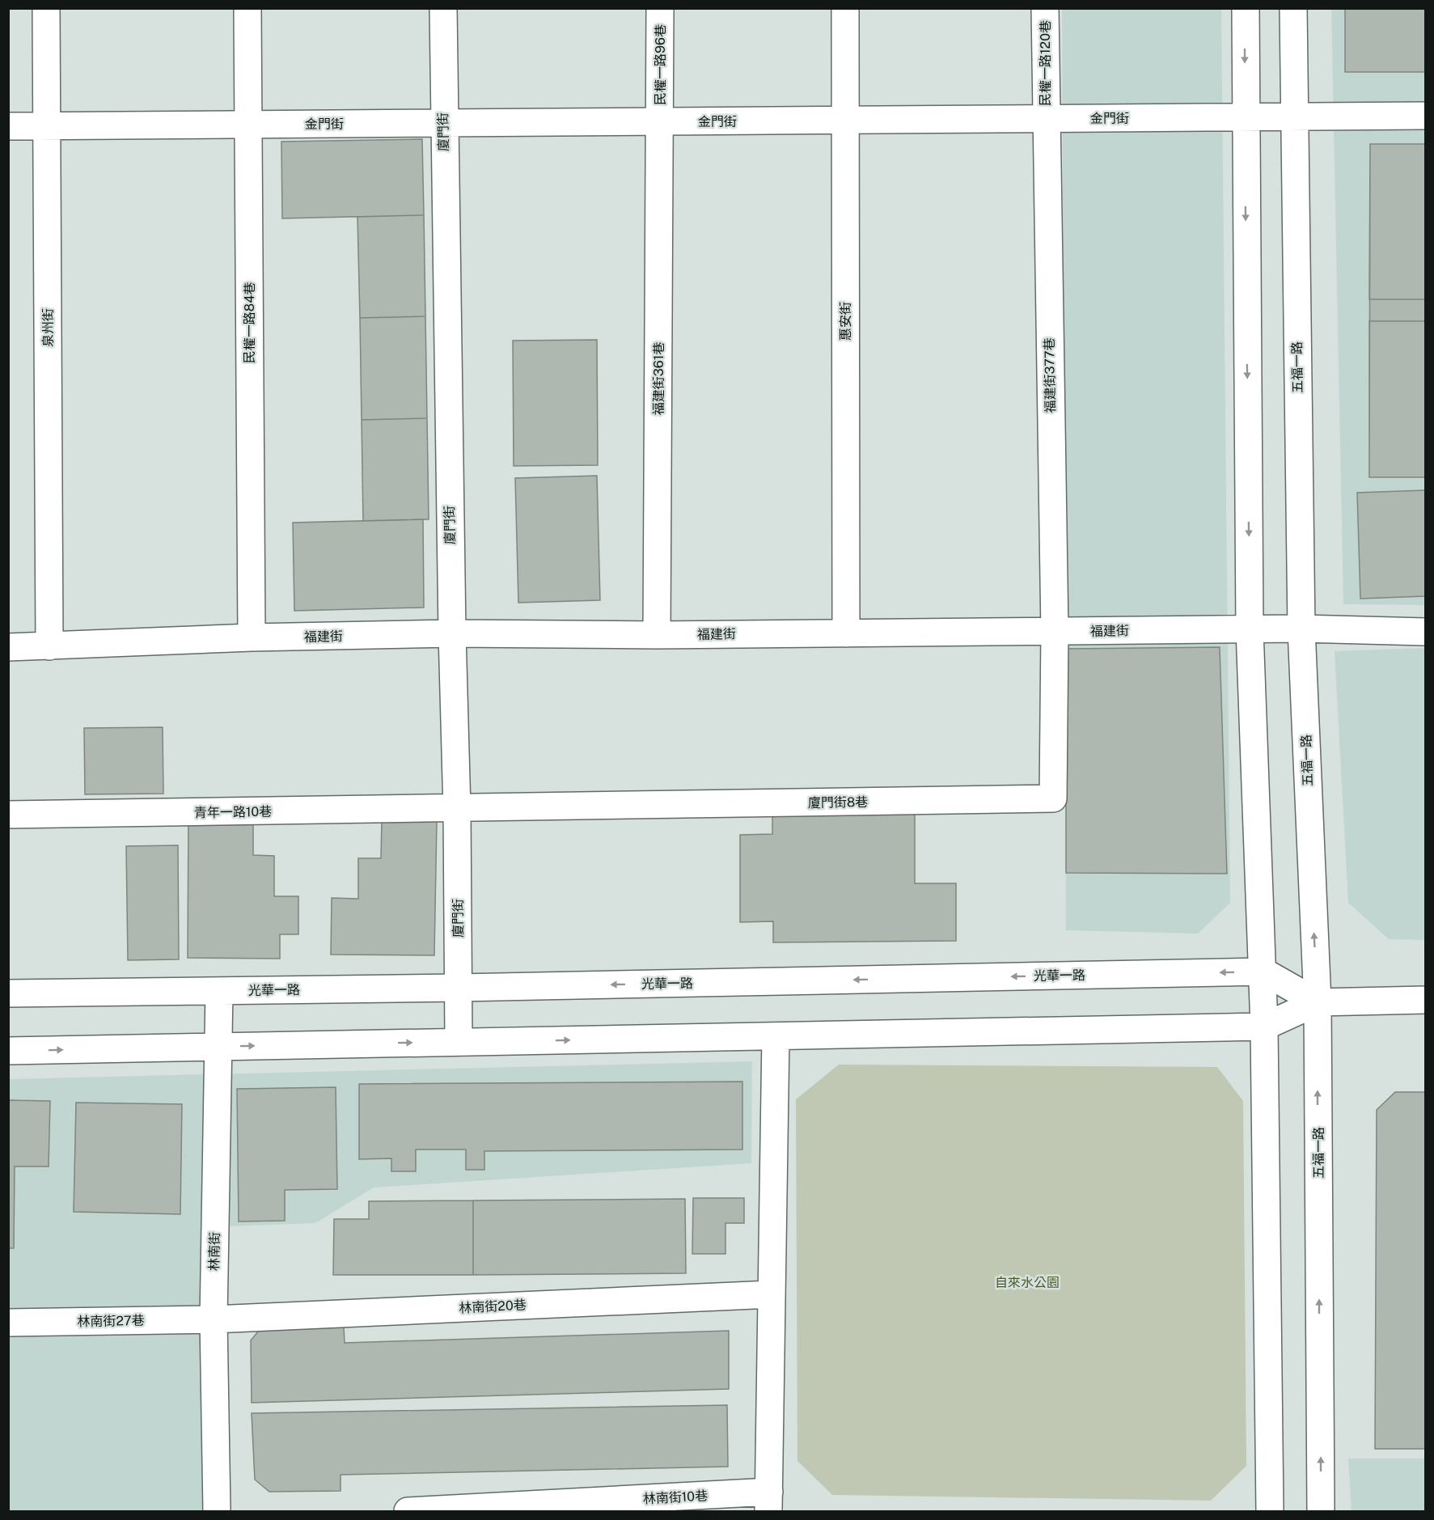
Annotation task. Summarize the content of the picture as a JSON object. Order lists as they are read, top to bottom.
{
  "streets": {
    "street": [
      "民權一路120巷",
      "民權一路96巷",
      "金門街",
      "廈門街",
      "惠安街",
      "民權一路84巷",
      "泉州街",
      "五福一路",
      "福建街377巷",
      "福建街361巷",
      "福建街",
      "廈門街8巷",
      "青年一路10巷",
      "光華一路",
      "林南街",
      "林南街20巷",
      "林南街27巷",
      "林南街10巷"
    ]
  },
  "crossings": [
    ["民權一路120巷", "金門街"],
    ["民權一路120巷", "福建街377巷"],
    ["民權一路96巷", "金門街"],
    ["民權一路96巷", "福建街361巷"],
    ["金門街", "廈門街"],
    ["金門街", "惠安街"],
    ["金門街", "民權一路84巷"],
    ["金門街", "泉州街"],
    ["金門街", "五福一路"],
    ["金門街", "福建街377巷"],
    ["金門街", "福建街361巷"],
    ["廈門街", "福建街"],
    ["廈門街", "廈門街8巷"],
    ["廈門街", "青年一路10巷"],
    ["廈門街", "光華一路"],
    ["惠安街", "福建街"],
    ["民權一路84巷", "福建街"],
    ["泉州街", "福建街"],
    ["五福一路", "福建街"],
    ["福建街377巷", "福建街"],
    ["福建街377巷", "廈門街8巷"],
    ["福建街361巷", "福建街"],
    ["福建街", "廈門街8巷"],
    ["廈門街8巷", "青年一路10巷"],
    ["光華一路", "林南街"],
    ["林南街", "林南街20巷"],
    ["林南街", "林南街27巷"],
    ["林南街20巷", "林南街27巷"]
  ],
  "parks": ["自來水公園"]
}
